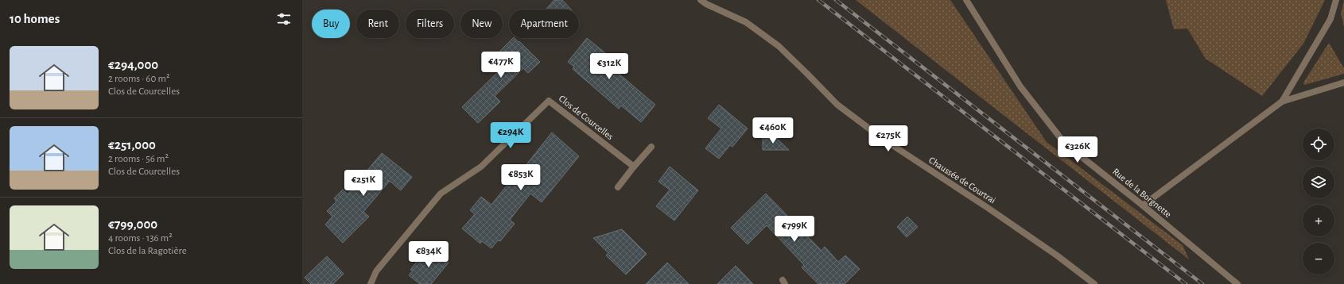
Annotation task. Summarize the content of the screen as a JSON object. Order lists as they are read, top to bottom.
{
  "streets": {
    "street": ["Clos de Courcelles", "Chaussée de Courtrai", "Rue de la Borgnette"]
  },
  "page": {
    "heading": "10 homes",
    "chip": [
      "Buy",
      "Rent",
      "Filters",
      "New",
      "Apartment"
    ],
    "list": [
      {
        "name": "€294,000",
        "note": "2 rooms · 60 m² · Clos de Courcelles"
      },
      {
        "name": "€251,000",
        "note": "2 rooms · 56 m² · Clos de Courcelles"
      },
      {
        "name": "€799,000",
        "note": "4 rooms · 136 m² · Clos de la Ragotière"
      }
    ],
    "price": [
      "€477K",
      "€312K",
      "€460K",
      "€294K",
      "€275K",
      "€326K",
      "€853K",
      "€251K",
      "€799K",
      "€834K"
    ],
    "map_buttons": ["+", "−"]
  }
}
